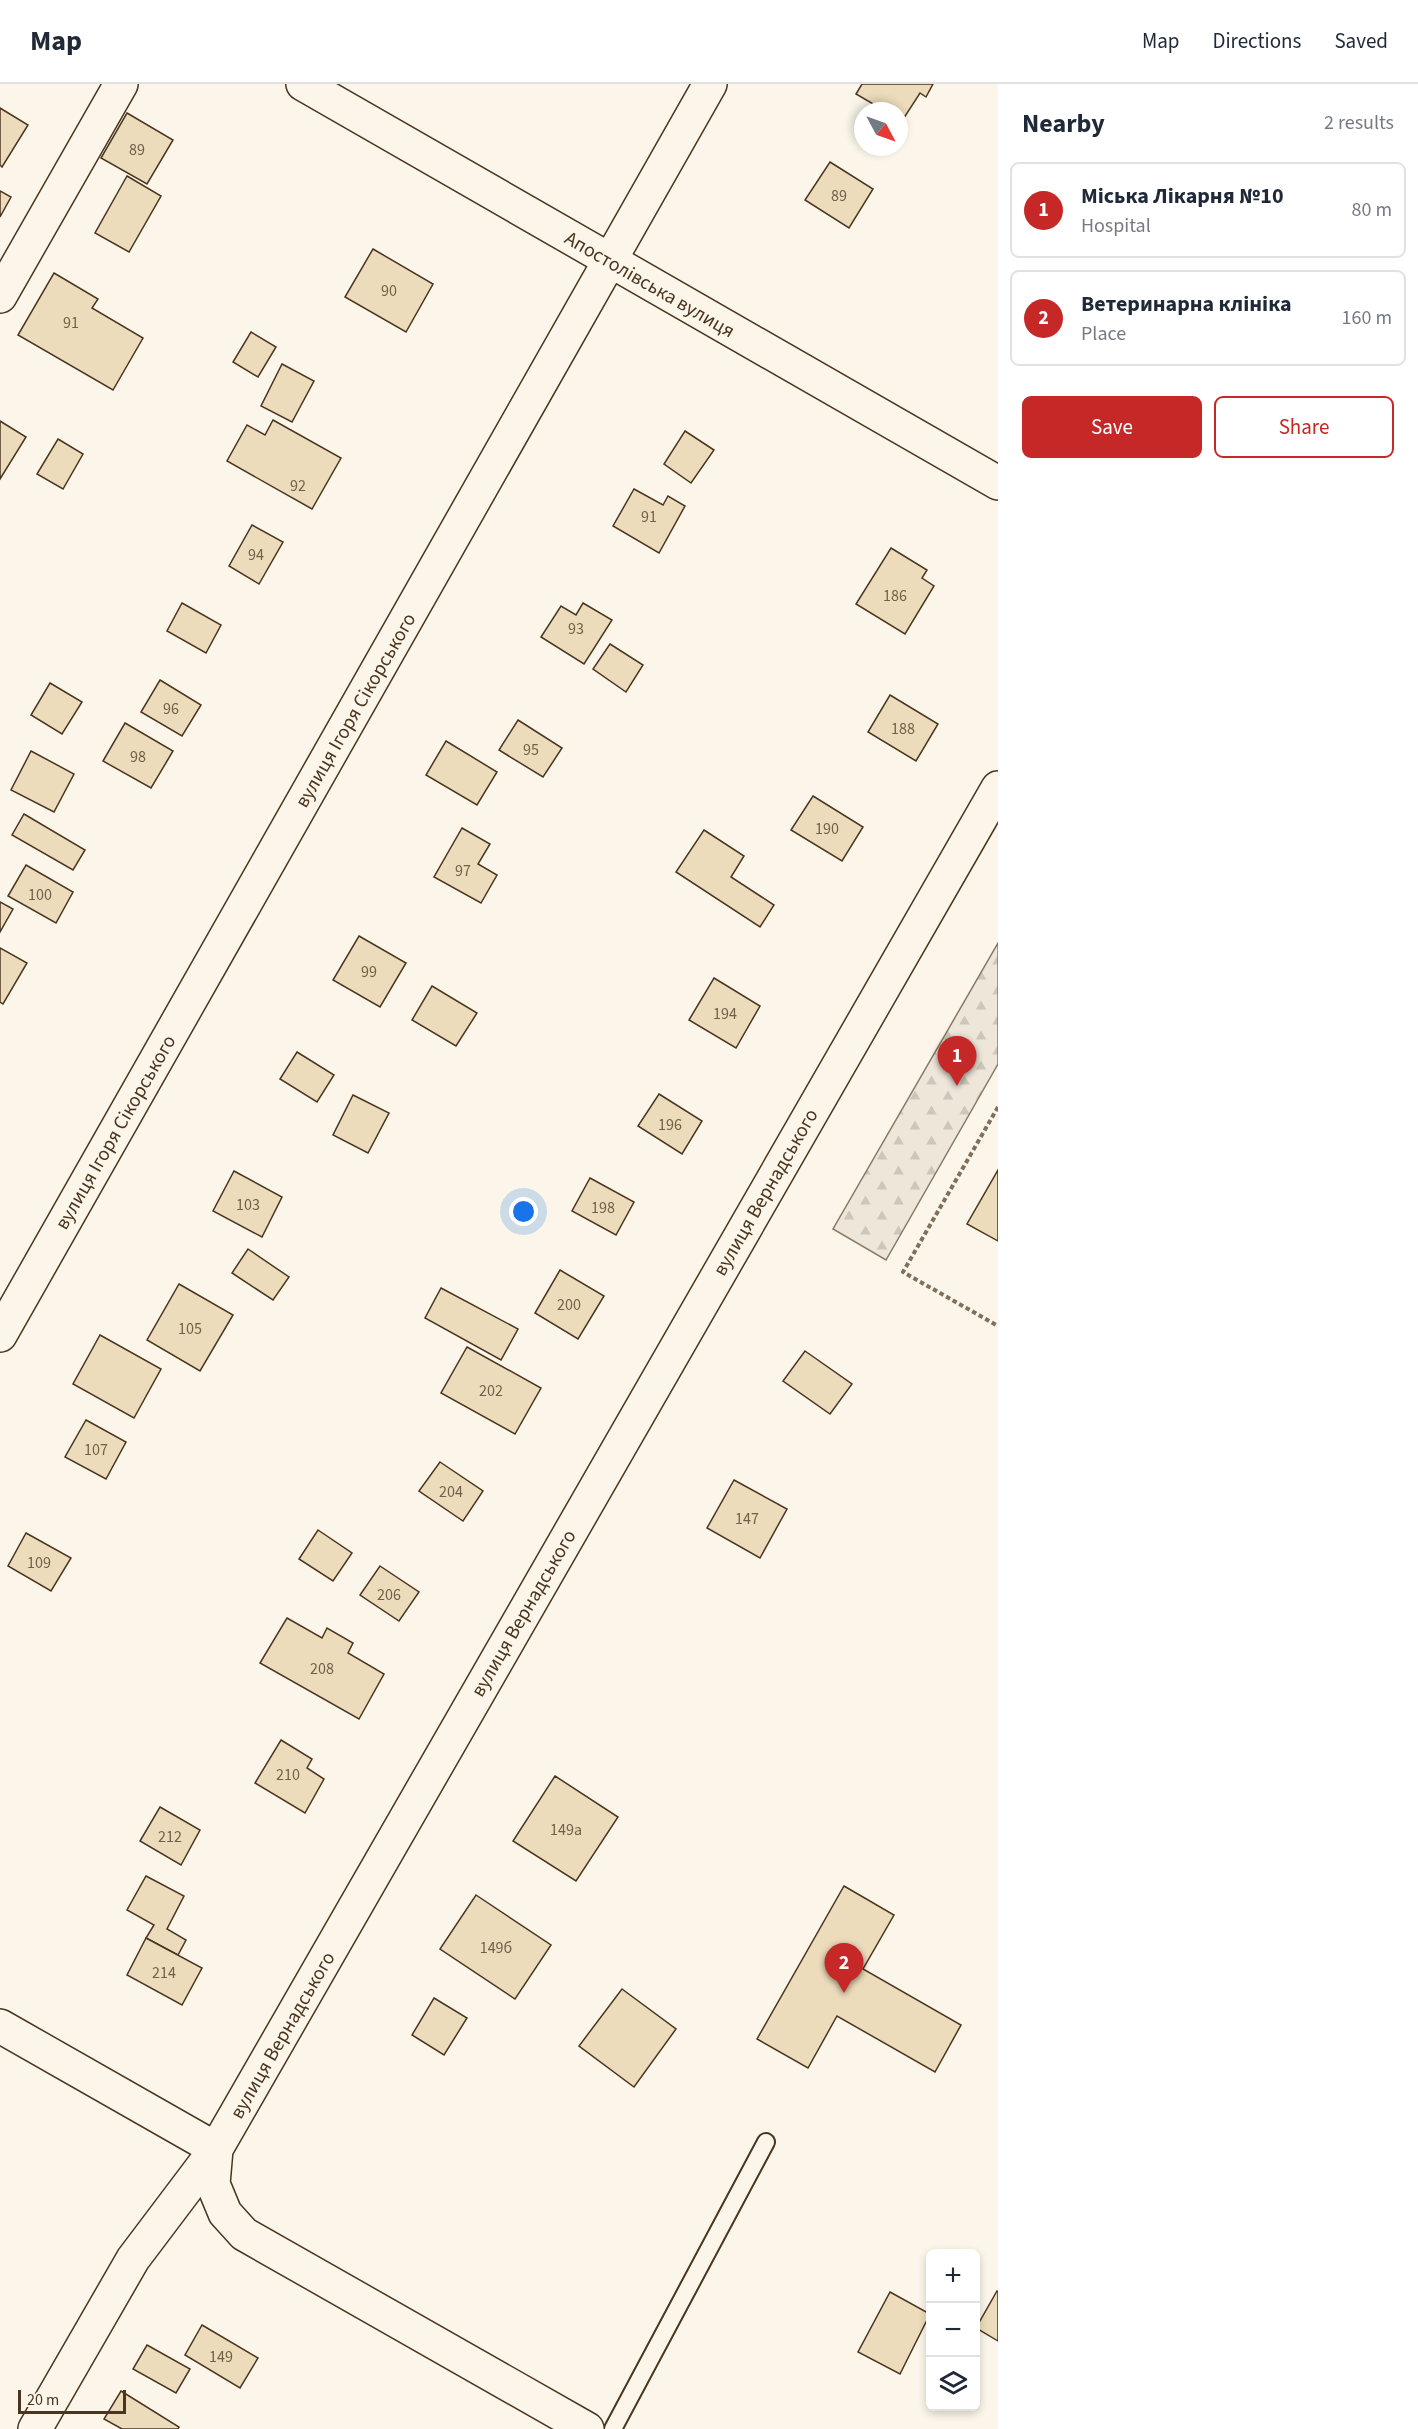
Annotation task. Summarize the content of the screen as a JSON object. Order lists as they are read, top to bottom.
{
  "streets": {
    "street": ["Апостолівська вулиця", "вулиця Ігоря Сікорського", "вулиця Вернадського"]
  },
  "crossings": [
    ["Апостолівська вулиця", "вулиця Ігоря Сікорського"]
  ],
  "house_numbers": [
    "89",
    "89",
    "90",
    "91",
    "92",
    "91",
    "94",
    "186",
    "93",
    "96",
    "188",
    "95",
    "98",
    "190",
    "97",
    "100",
    "99",
    "194",
    "196",
    "103",
    "198",
    "200",
    "105",
    "202",
    "107",
    "204",
    "147",
    "109",
    "206",
    "208",
    "210",
    "149а",
    "212",
    "149б",
    "214",
    "149"
  ],
  "scale_bar": "20 m",
  "north": "bottom right",
  "page": {
    "header": "Map",
    "nav": ["Map", "Directions", "Saved"],
    "heading": ["Nearby", "2 results"],
    "list": [
      {
        "mark": "1",
        "name": "Міська Лікарня №10",
        "note": "Hospital",
        "value": "80 m"
      },
      {
        "mark": "2",
        "name": "Ветеринарна клініка",
        "note": "Place",
        "value": "160 m"
      }
    ],
    "buttons": ["Save", "Share"],
    "pins": ["1", "2"],
    "map_buttons": ["+", "−"],
    "scale": "20 m"
  }
}
